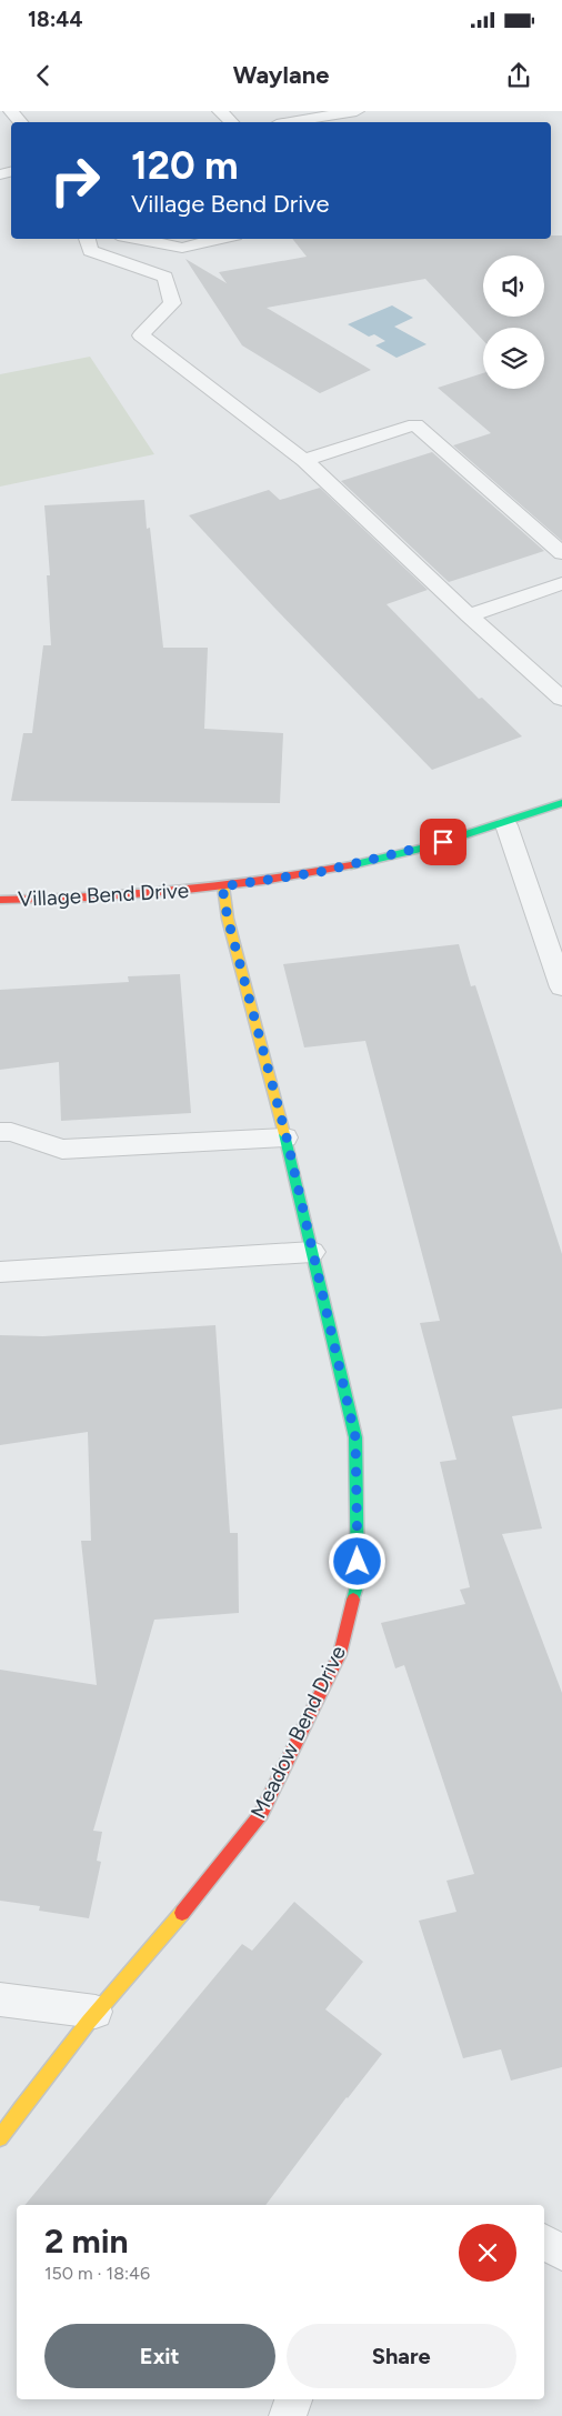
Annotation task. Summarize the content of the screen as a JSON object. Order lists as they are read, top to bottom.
{
  "streets": {
    "street": ["Village Bend Drive", "Meadow Bend Drive"]
  },
  "crossings": [
    ["Village Bend Drive", "Meadow Bend Drive"]
  ],
  "page": {
    "status": "18:44",
    "header": "Waylane",
    "turn": ["120 m", "Village Bend Drive"],
    "heading": ["2 min", "150 m · 18:46"],
    "buttons": ["Exit", "Share"]
  }
}
